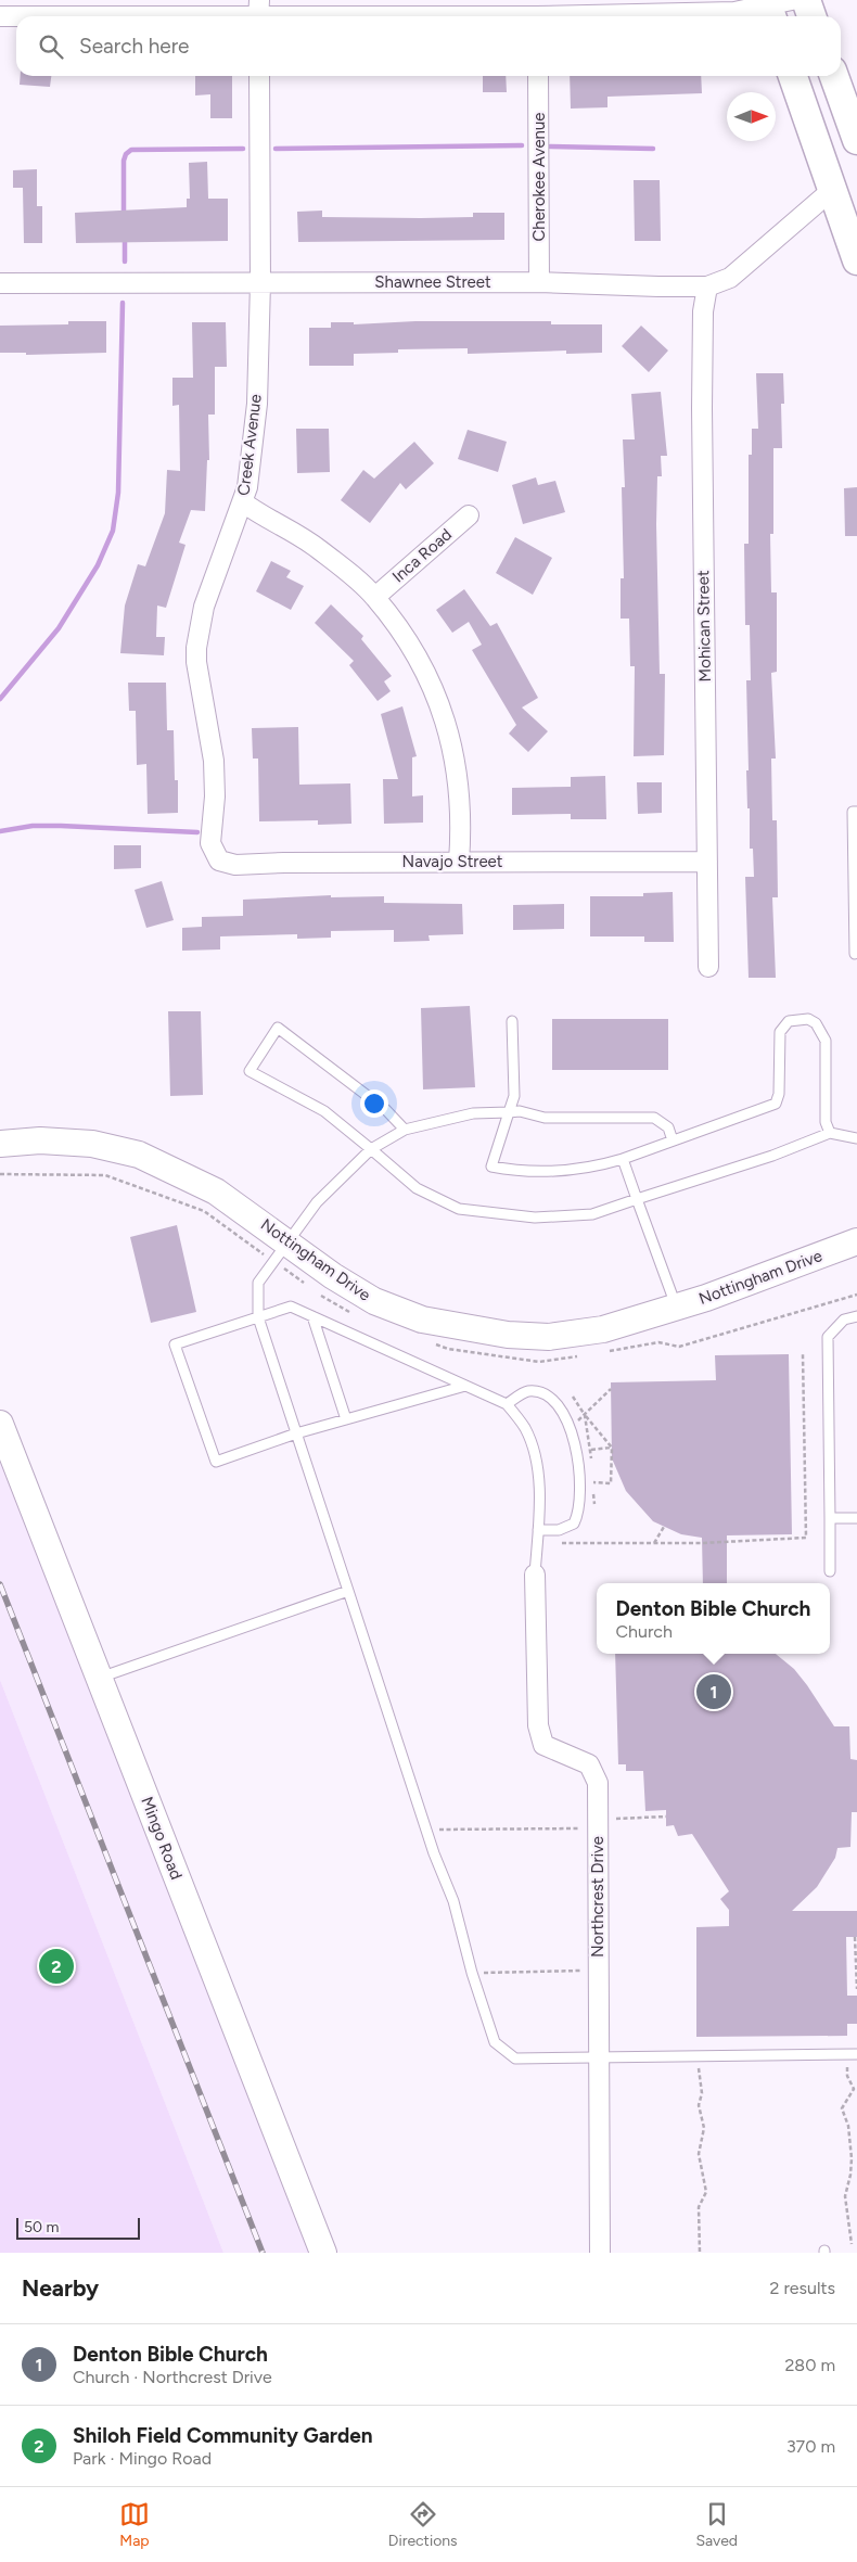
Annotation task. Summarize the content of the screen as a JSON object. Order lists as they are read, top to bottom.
{
  "streets": {
    "street": [
      "Cherokee Avenue",
      "Shawnee Street",
      "Creek Avenue",
      "Inca Road",
      "Mohican Street",
      "Navajo Street",
      "Nottingham Drive",
      "Mingo Road",
      "Northcrest Drive"
    ]
  },
  "crossings": [
    ["Cherokee Avenue", "Shawnee Street"],
    ["Shawnee Street", "Creek Avenue"],
    ["Shawnee Street", "Mohican Street"],
    ["Creek Avenue", "Navajo Street"],
    ["Mohican Street", "Navajo Street"]
  ],
  "scale_bar": "50 m",
  "north": "right",
  "page": {
    "search": "Search here",
    "popup": ["Denton Bible Church", "Church"],
    "pins": ["1", "2"],
    "scale": "50 m",
    "heading": ["Nearby", "2 results"],
    "list": [
      {
        "mark": "1",
        "name": "Denton Bible Church",
        "note": "Church · Northcrest Drive",
        "value": "280 m"
      },
      {
        "mark": "2",
        "name": "Shiloh Field Community Garden",
        "note": "Park · Mingo Road",
        "value": "370 m"
      }
    ],
    "nav": ["Map", "Directions", "Saved"]
  }
}
